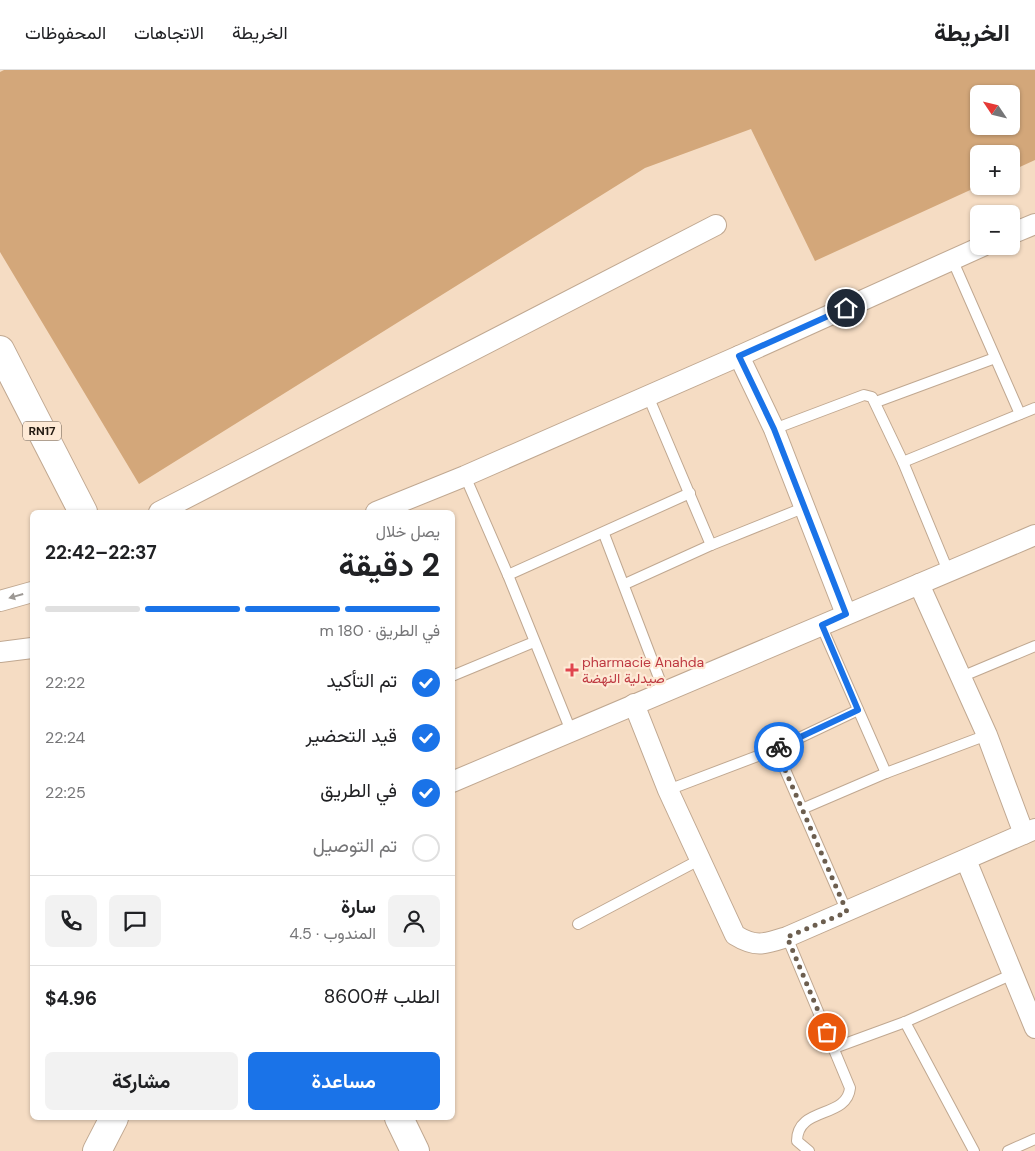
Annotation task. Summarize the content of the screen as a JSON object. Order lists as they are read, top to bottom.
{
  "streets": {
    "main road": ["RN17"]
  },
  "places": {
    "health": ["pharmacie Anahda صيدلية النهضة"]
  },
  "north": "top left",
  "page": {
    "header": "الخريطة",
    "nav": ["الخريطة", "الاتجاهات", "المحفوظات"],
    "map_buttons": ["+", "−"],
    "heading": ["2 دقيقة", "يصل خلال", "22:37–22:42"],
    "panel": [
      "سارة",
      "المندوب · 4.5",
      "الطلب #8600",
      "$4.96"
    ],
    "bar": "في الطريق · 180 m",
    "list": [
      ["تم التأكيد", "22:22"],
      ["قيد التحضير", "22:24"],
      ["في الطريق", "22:25"],
      "تم التوصيل"
    ],
    "buttons": ["مساعدة", "مشاركة"]
  }
}
